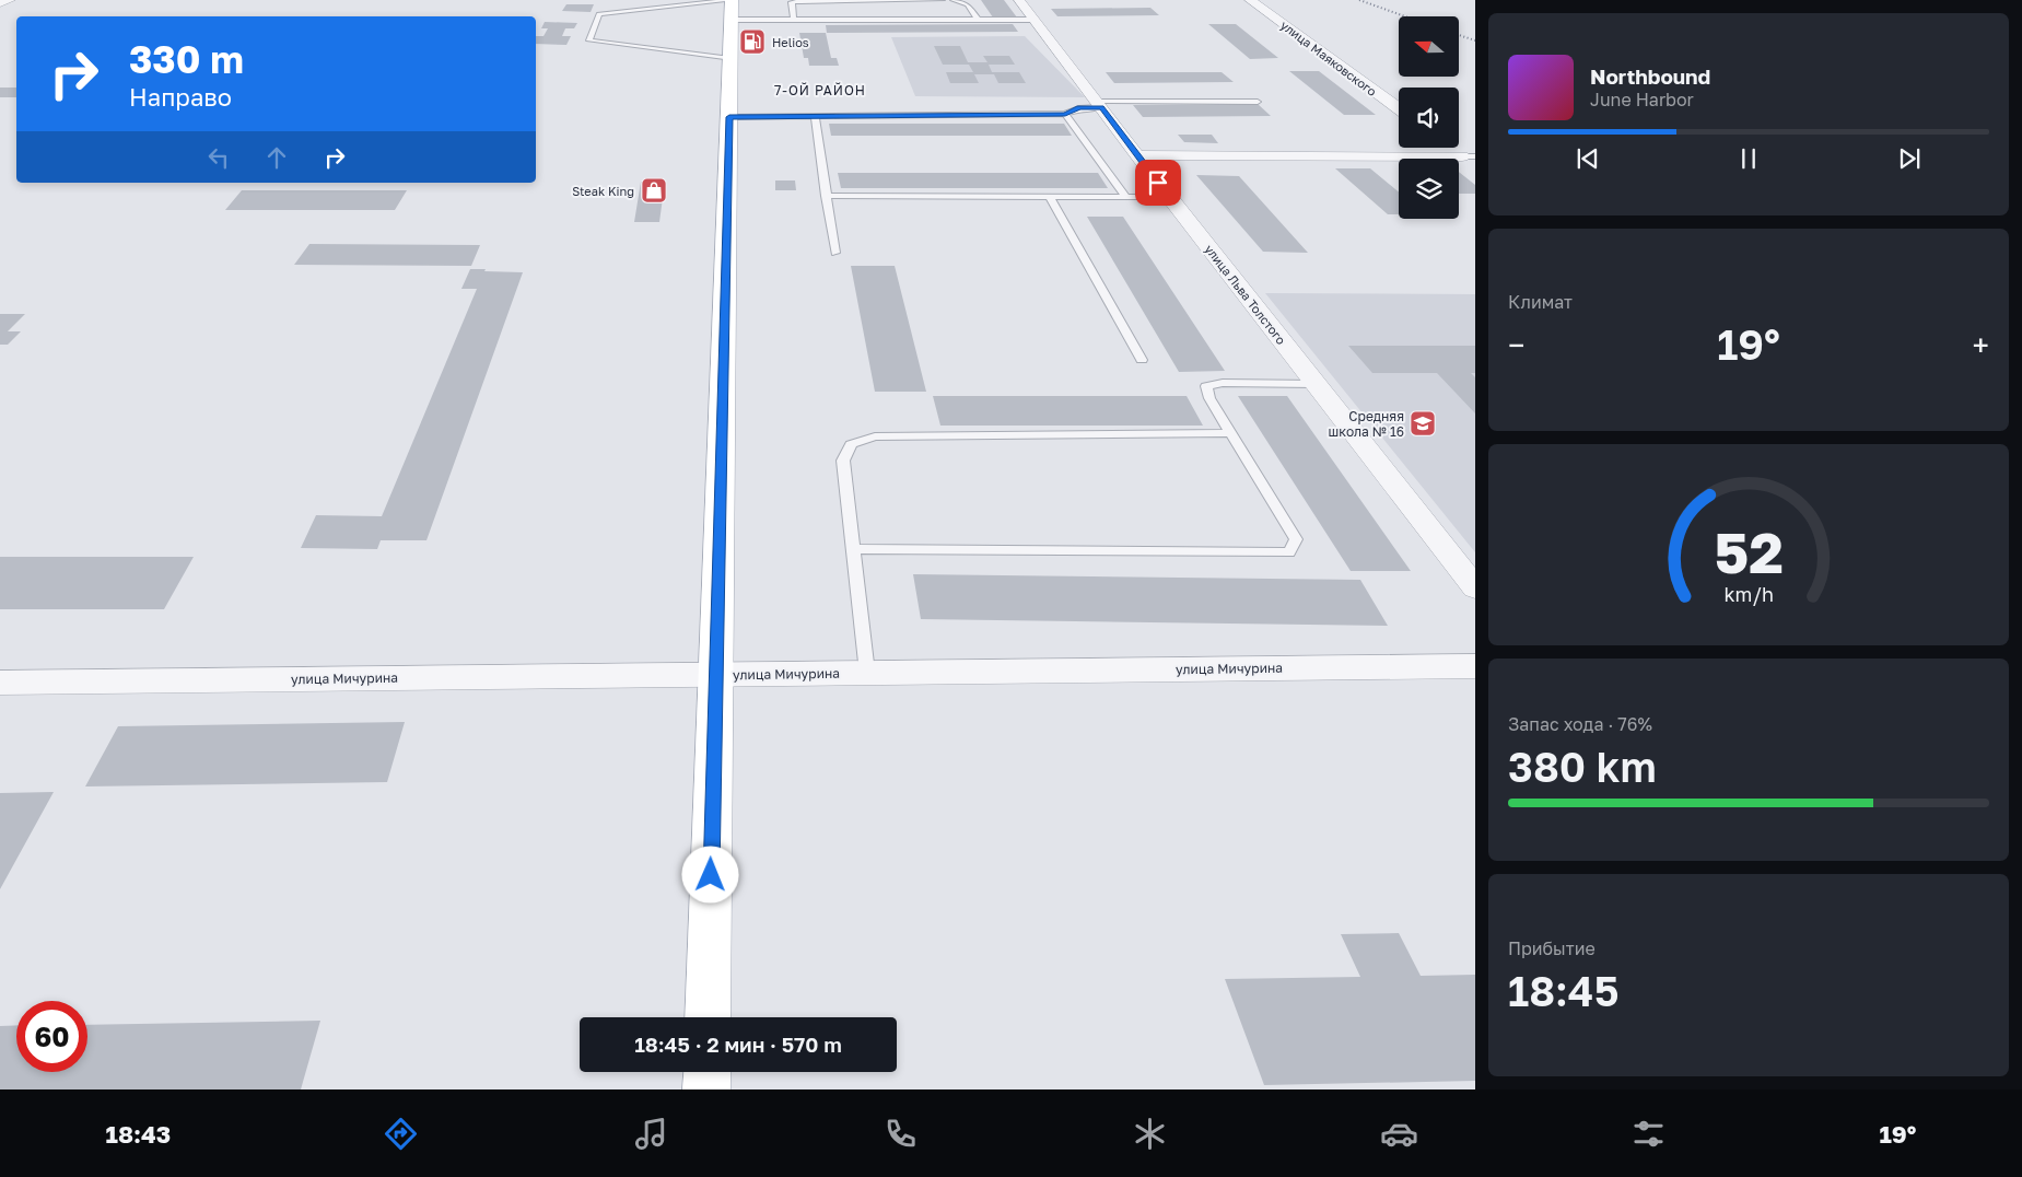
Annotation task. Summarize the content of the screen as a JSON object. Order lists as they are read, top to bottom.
{
  "streets": {
    "street": ["улица Маяковского", "улица Льва Толстого", "улица Мичурина"]
  },
  "districts": ["7-ОЙ РАЙОН"],
  "places": {
    "fuel station": ["Helios"],
    "shop": ["Steak King"],
    "school or university": ["Средняя школа № 16"]
  },
  "north": "left",
  "page": {
    "turn": ["330 m", "Направо"],
    "song": ["Northbound", "June Harbor"],
    "tile": [
      "Климат",
      ["Запас хода · 76%", "380 km"],
      ["Прибытие", "18:45"]
    ],
    "heat": ["−", "19°", "+"],
    "limit": "60",
    "trip": "18:45 · 2 мин · 570 m",
    "tabs": ["18:43", "19°"],
    "gauge": ["52", "km/h"]
  }
}
